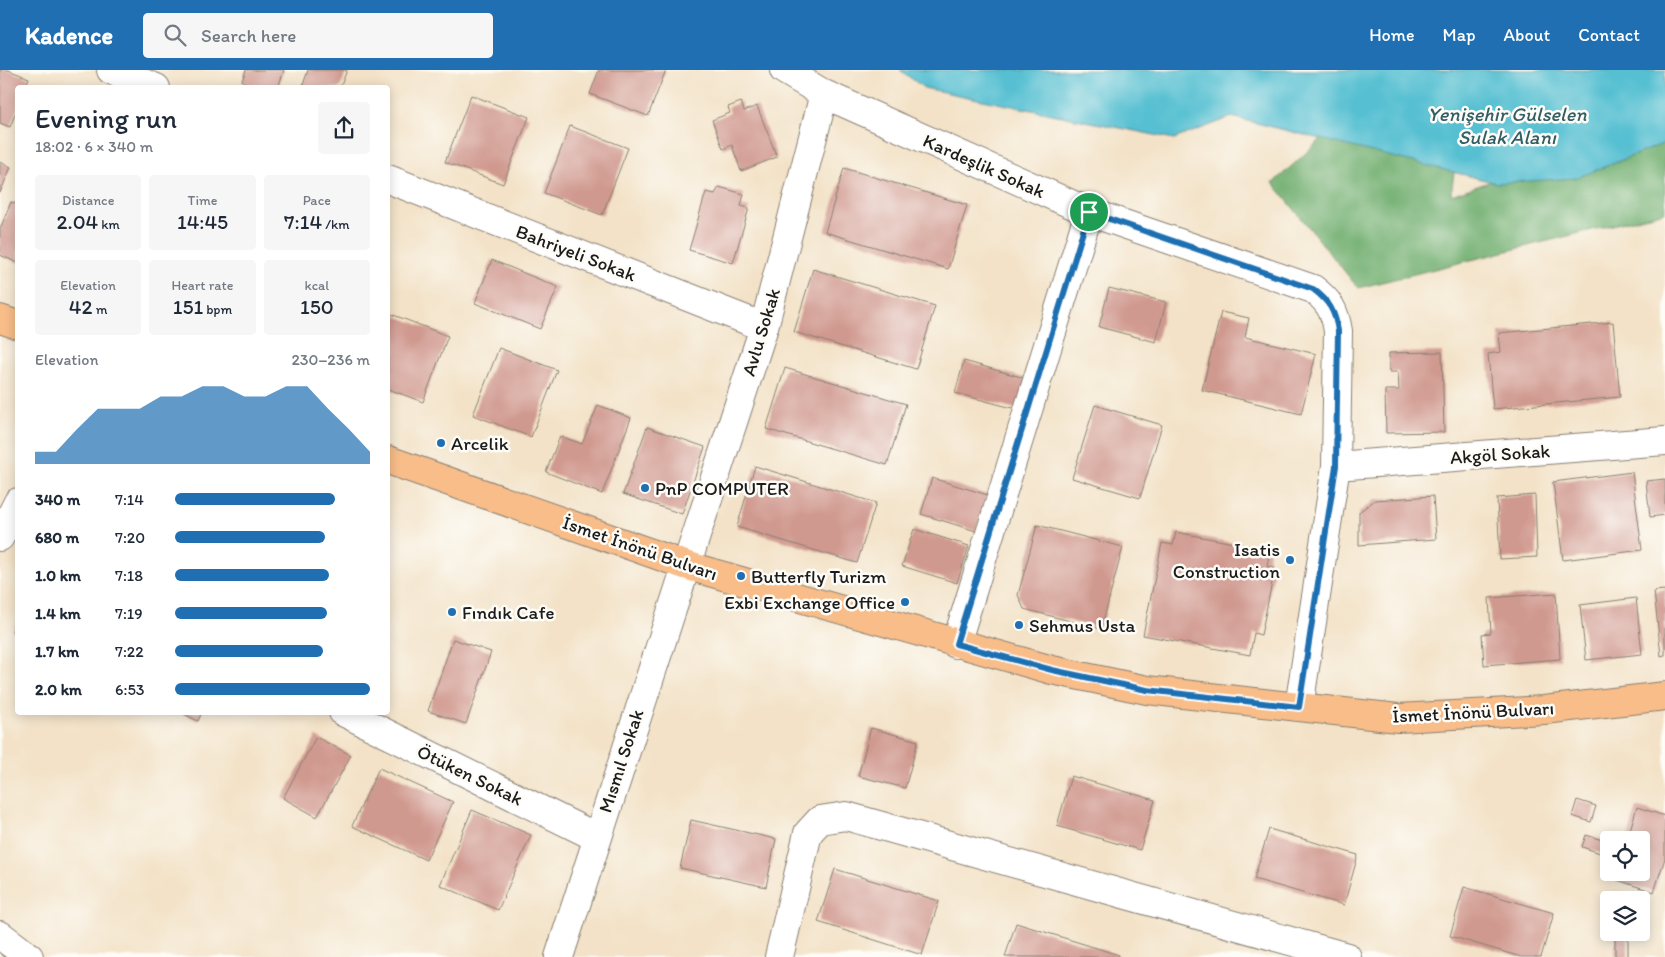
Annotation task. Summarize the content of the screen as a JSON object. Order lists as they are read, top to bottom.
{
  "streets": {
    "main road": ["İsmet İnönü Bulvarı"],
    "street": [
      "Kardeşlik Sokak",
      "Bahriyeli Sokak",
      "Avlu Sokak",
      "Akgöl Sokak",
      "Mısmıl Sokak",
      "Ötüken Sokak"
    ]
  },
  "crossings": [
    ["Kardeşlik Sokak", "Avlu Sokak"],
    ["Kardeşlik Sokak", "Akgöl Sokak"],
    ["Kardeşlik Sokak", "İsmet İnönü Bulvarı"],
    ["Bahriyeli Sokak", "Avlu Sokak"],
    ["Avlu Sokak", "İsmet İnönü Bulvarı"],
    ["Avlu Sokak", "Mısmıl Sokak"],
    ["İsmet İnönü Bulvarı", "Mısmıl Sokak"],
    ["Mısmıl Sokak", "Ötüken Sokak"]
  ],
  "water": ["Yenişehir Gülselen Sulak Alanı"],
  "places": [
    "Arcelik",
    "PnP COMPUTER",
    "Isatis Construction",
    "Butterfly Turizm",
    "Exbi Exchange Office",
    "Fındık Cafe",
    "Sehmus Usta"
  ],
  "page": {
    "header": "Kadence",
    "search": "Search here",
    "nav": [
      "Home",
      "Map",
      "About",
      "Contact"
    ],
    "heading": ["Evening run", "18:02 · 6 × 340 m"],
    "stats": [
      ["Distance", "2.04 km"],
      ["Time", "14:45"],
      ["Pace", "7:14 /km"],
      ["Elevation", "42 m"],
      ["Heart rate", "151 bpm"],
      ["kcal", "150"]
    ],
    "chart": ["Elevation", "230–236 m"],
    "list": [
      {
        "name": "340 m",
        "note": "7:14"
      },
      {
        "name": "680 m",
        "note": "7:20"
      },
      {
        "name": "1.0 km",
        "note": "7:18"
      },
      {
        "name": "1.4 km",
        "note": "7:19"
      },
      {
        "name": "1.7 km",
        "note": "7:22"
      },
      {
        "name": "2.0 km",
        "note": "6:53"
      }
    ]
  }
}
